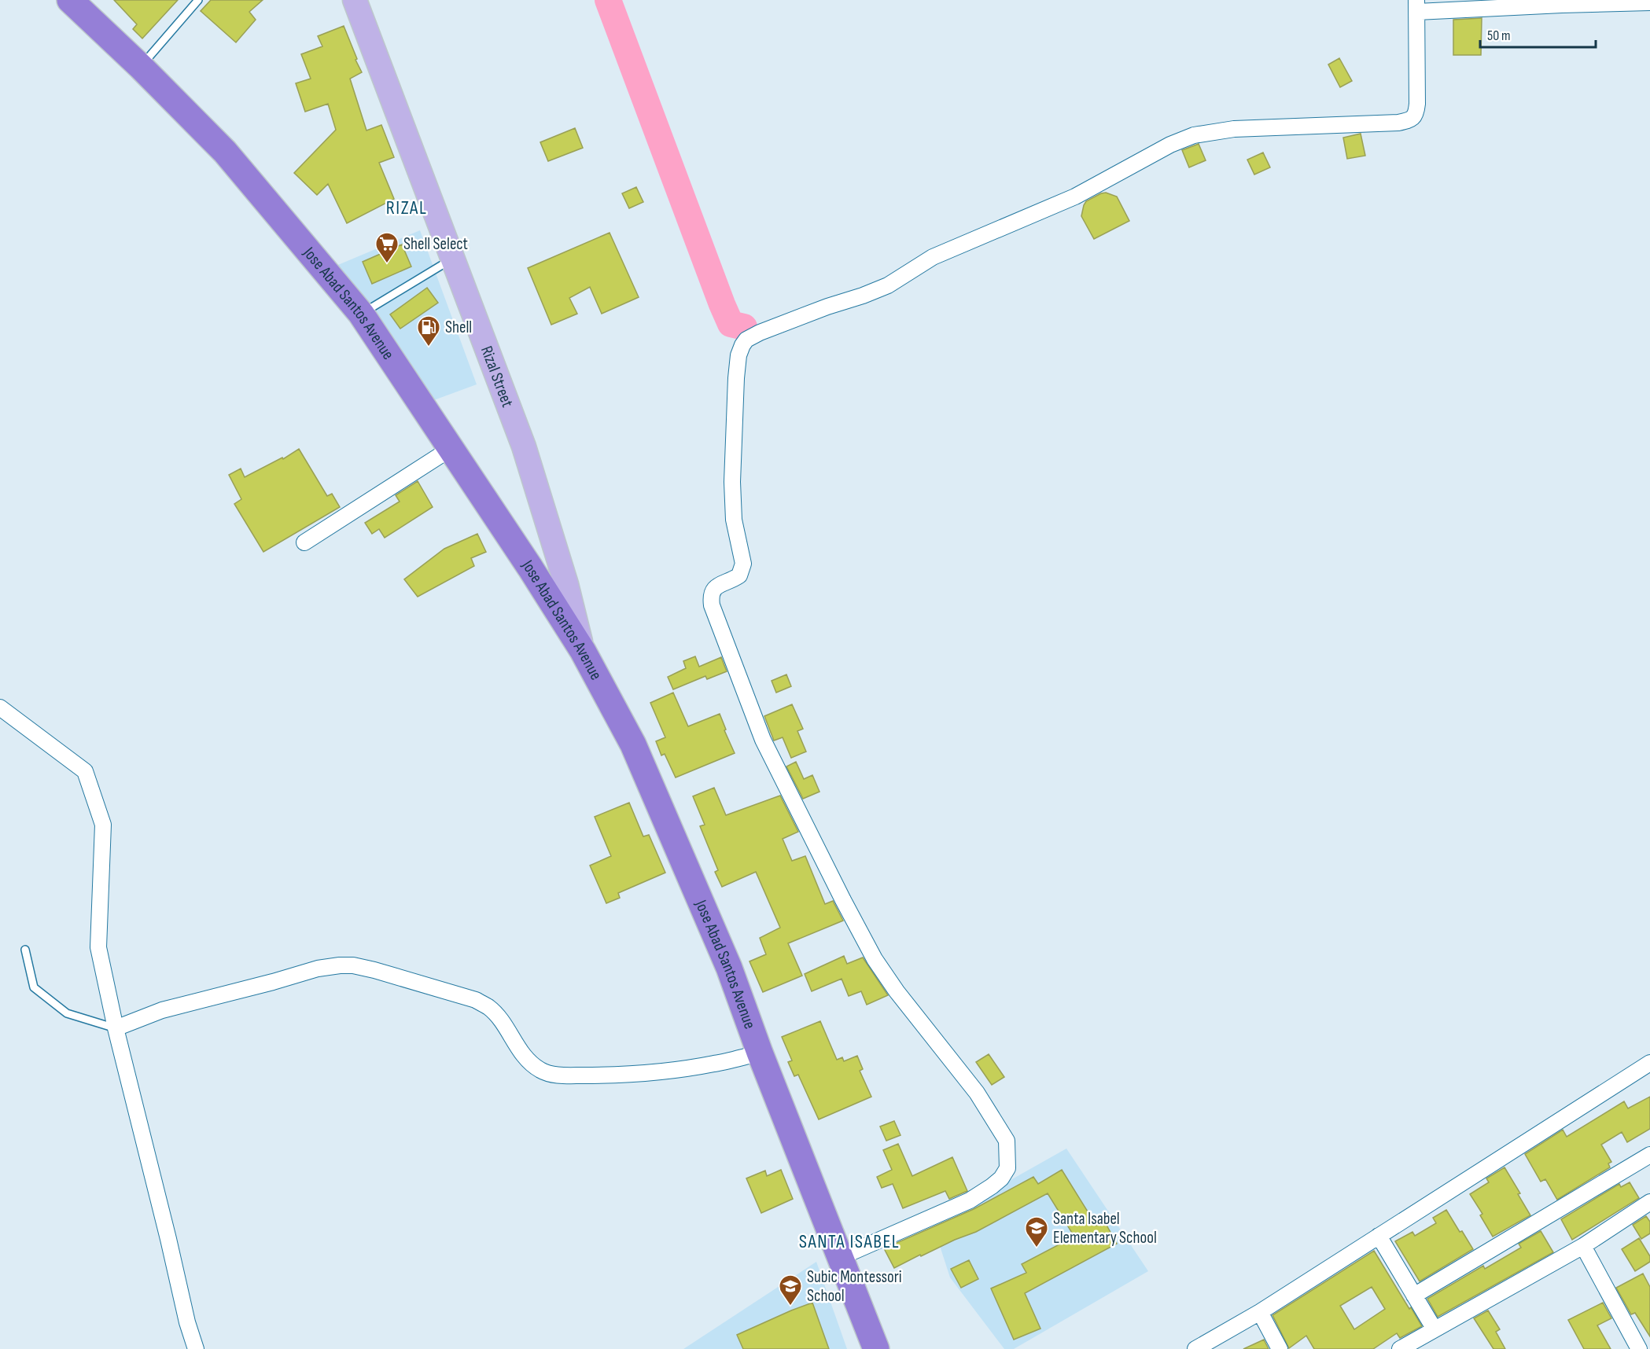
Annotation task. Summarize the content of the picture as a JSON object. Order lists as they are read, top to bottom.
{
  "streets": {
    "highway": ["Jose Abad Santos Avenue"],
    "main road": ["Rizal Street"]
  },
  "crossings": [
    ["Jose Abad Santos Avenue", "Rizal Street"]
  ],
  "districts": ["RIZAL", "SANTA ISABEL"],
  "places": {
    "supermarket": ["Shell Select"],
    "fuel station": ["Shell"],
    "school or university": ["Santa Isabel Elementary School", "Subic Montessori School"]
  },
  "scale_bar": "50 m"
}
